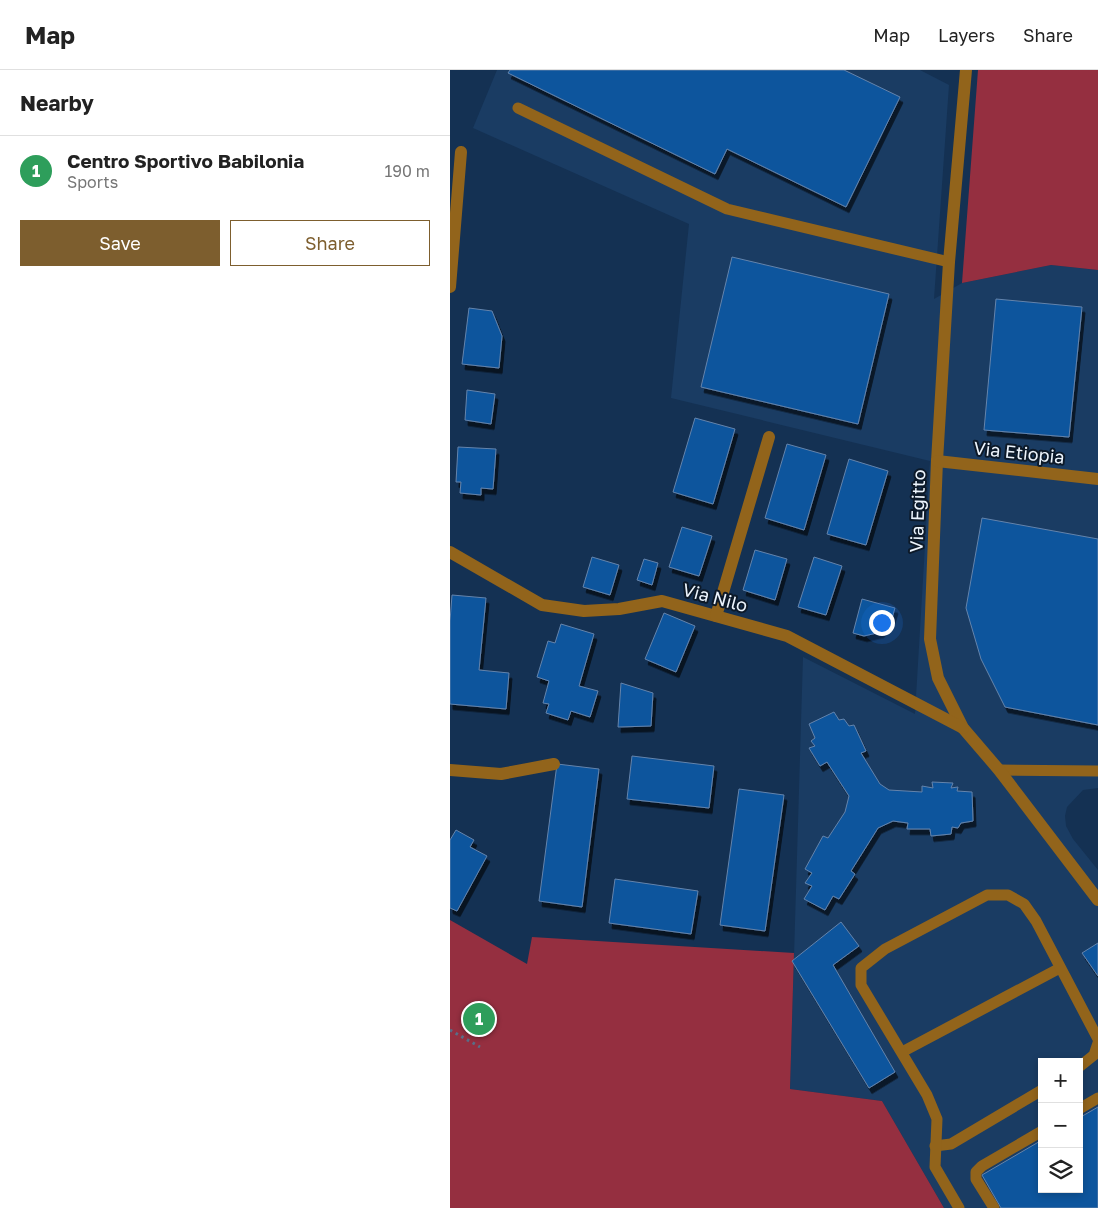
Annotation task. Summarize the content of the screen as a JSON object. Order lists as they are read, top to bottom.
{
  "streets": {
    "street": ["Via Etiopia", "Via Egitto", "Via Nilo"]
  },
  "crossings": [
    ["Via Etiopia", "Via Egitto"],
    ["Via Egitto", "Via Nilo"]
  ],
  "page": {
    "header": "Map",
    "nav": ["Map", "Layers", "Share"],
    "heading": "Nearby",
    "list": [
      {
        "mark": "1",
        "name": "Centro Sportivo Babilonia",
        "note": "Sports",
        "value": "190 m"
      }
    ],
    "buttons": ["Save", "Share"],
    "pins": "1",
    "map_buttons": ["+", "−"]
  }
}
